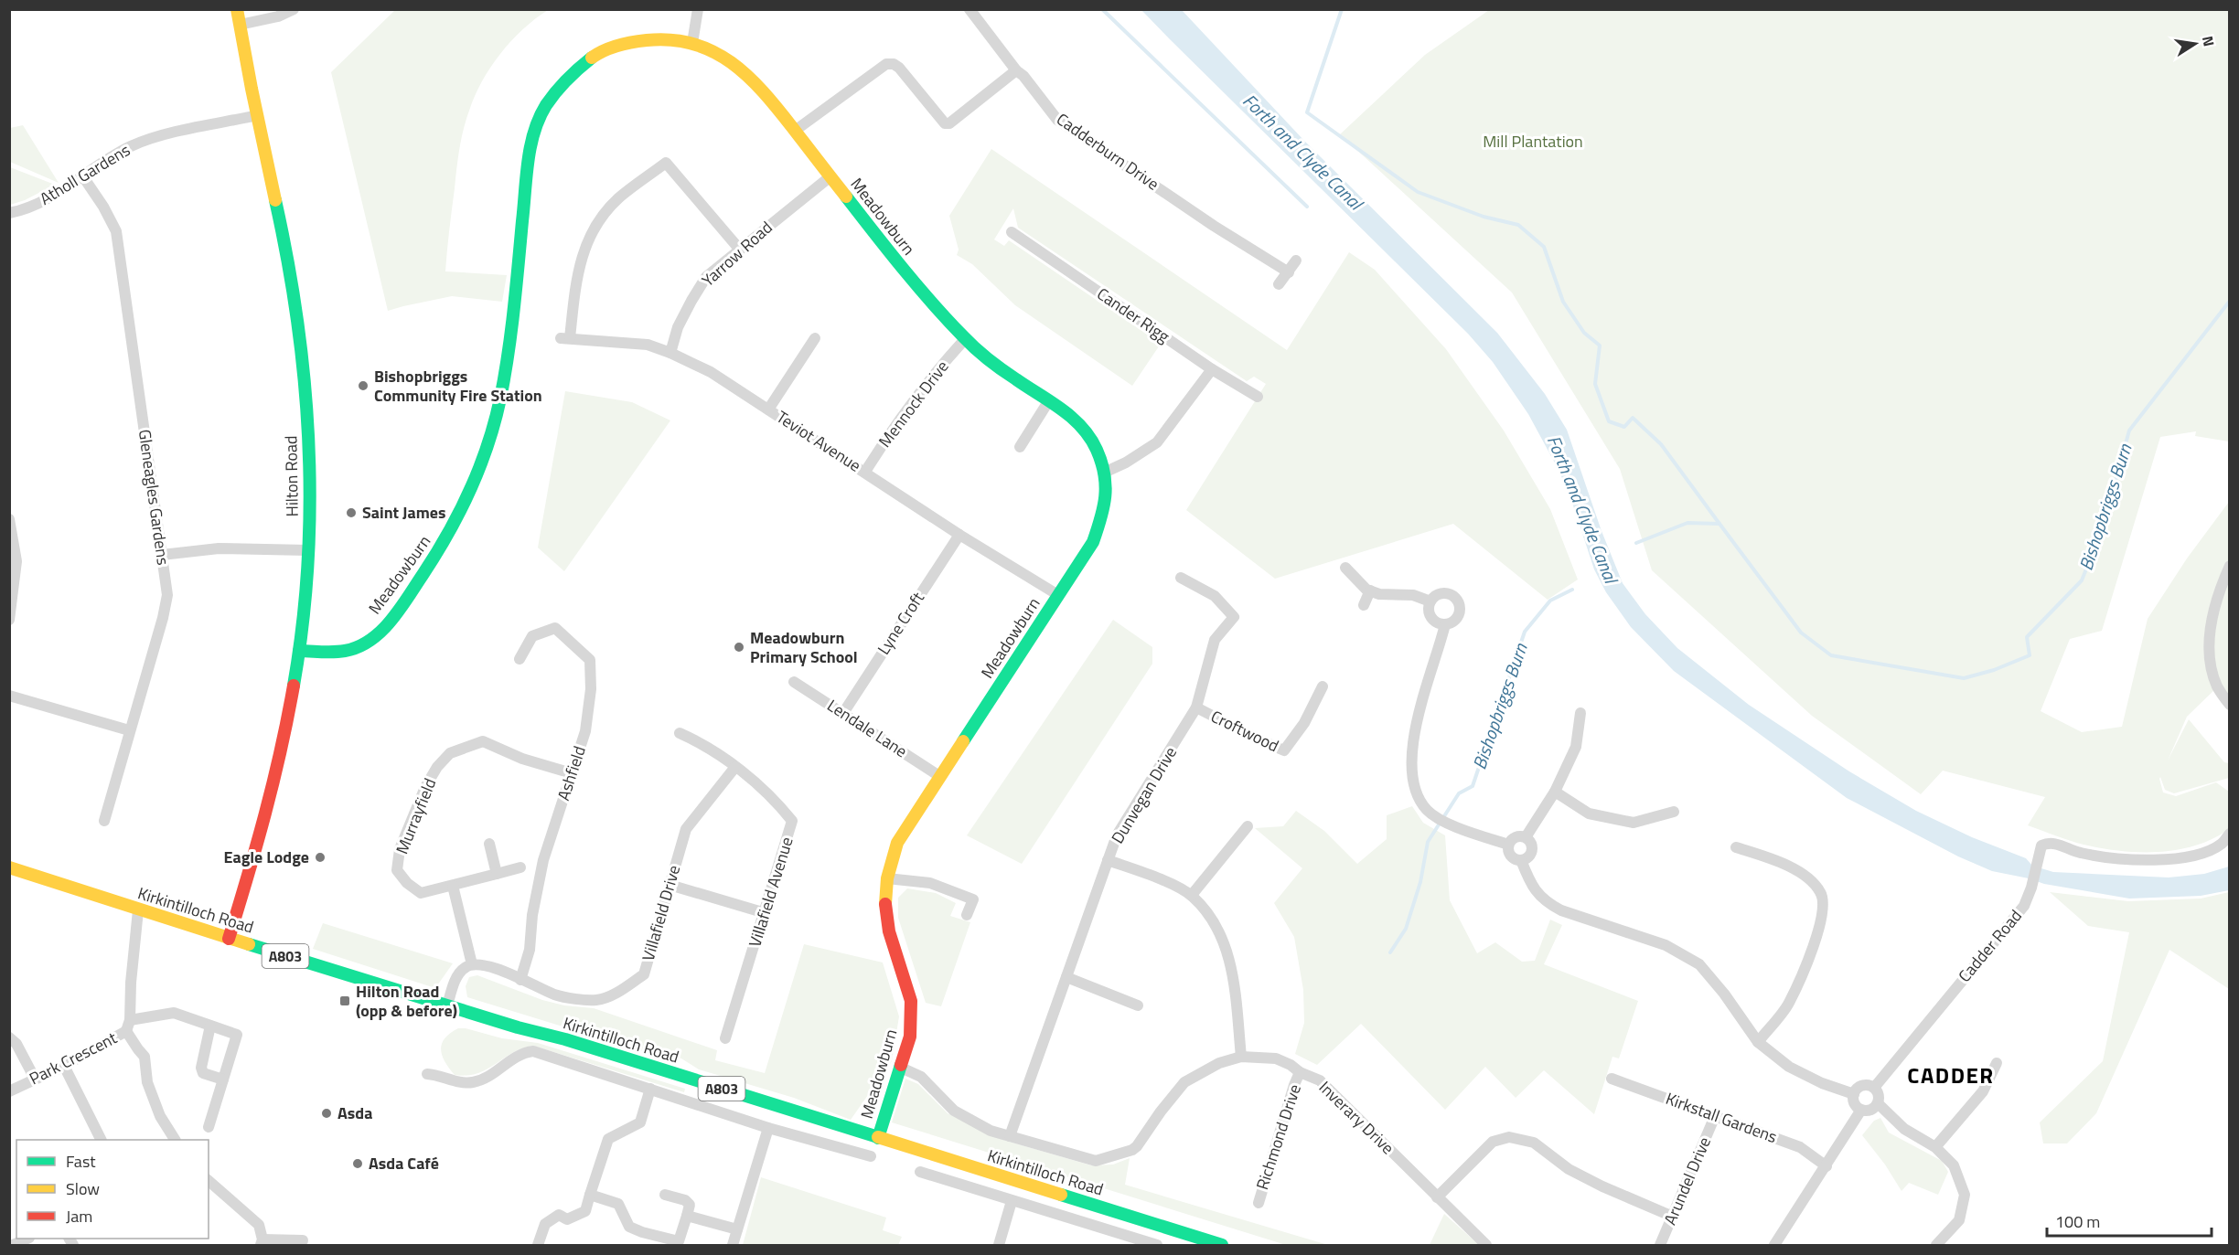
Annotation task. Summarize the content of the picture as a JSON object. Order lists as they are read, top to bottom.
{
  "streets": {
    "street": [
      "Cadderburn Drive",
      "Atholl Gardens",
      "Meadowburn",
      "Yarrow Road",
      "Cander Rigg",
      "Mennock Drive",
      "Teviot Avenue",
      "Hilton Road",
      "Gleneagles Gardens",
      "Lyne Croft",
      "Lendale Lane",
      "Croftwood",
      "Ashfield",
      "Dunvegan Drive",
      "Murrayfield",
      "Villafield Avenue",
      "Kirkintilloch Road",
      "Villafield Drive",
      "Cadder Road",
      "A803",
      "Park Crescent",
      "Inverary Drive",
      "Kirkstall Gardens",
      "Richmond Drive",
      "Arundel Drive"
    ]
  },
  "crossings": [
    ["Atholl Gardens", "Hilton Road"],
    ["Atholl Gardens", "Gleneagles Gardens"],
    ["Meadowburn", "Yarrow Road"],
    ["Meadowburn", "Mennock Drive"],
    ["Meadowburn", "Teviot Avenue"],
    ["Meadowburn", "Hilton Road"],
    ["Meadowburn", "Lendale Lane"],
    ["Meadowburn", "Kirkintilloch Road"],
    ["Meadowburn", "Inverary Drive"],
    ["Yarrow Road", "Teviot Avenue"],
    ["Mennock Drive", "Teviot Avenue"],
    ["Teviot Avenue", "Lyne Croft"],
    ["Hilton Road", "Kirkintilloch Road"],
    ["Lyne Croft", "Lendale Lane"],
    ["Croftwood", "Dunvegan Drive"],
    ["Ashfield", "Murrayfield"],
    ["Ashfield", "Villafield Drive"],
    ["Dunvegan Drive", "Inverary Drive"],
    ["Villafield Avenue", "Villafield Drive"],
    ["Inverary Drive", "Richmond Drive"],
    ["Kirkstall Gardens", "Arundel Drive"]
  ],
  "districts": ["CADDER"],
  "water": ["Forth and Clyde Canal", "Bishopbriggs Burn"],
  "parks": ["Mill Plantation"],
  "places": {
    "other": [
      "Bishopbriggs Community Fire Station",
      "Saint James",
      "Meadowburn Primary School",
      "Eagle Lodge",
      "Asda",
      "Asda Café"
    ],
    "transit": ["Hilton Road (opp & before)"]
  },
  "legend": ["Fast", "Slow", "Jam"],
  "scale_bar": "100 m",
  "north": "right"
}
